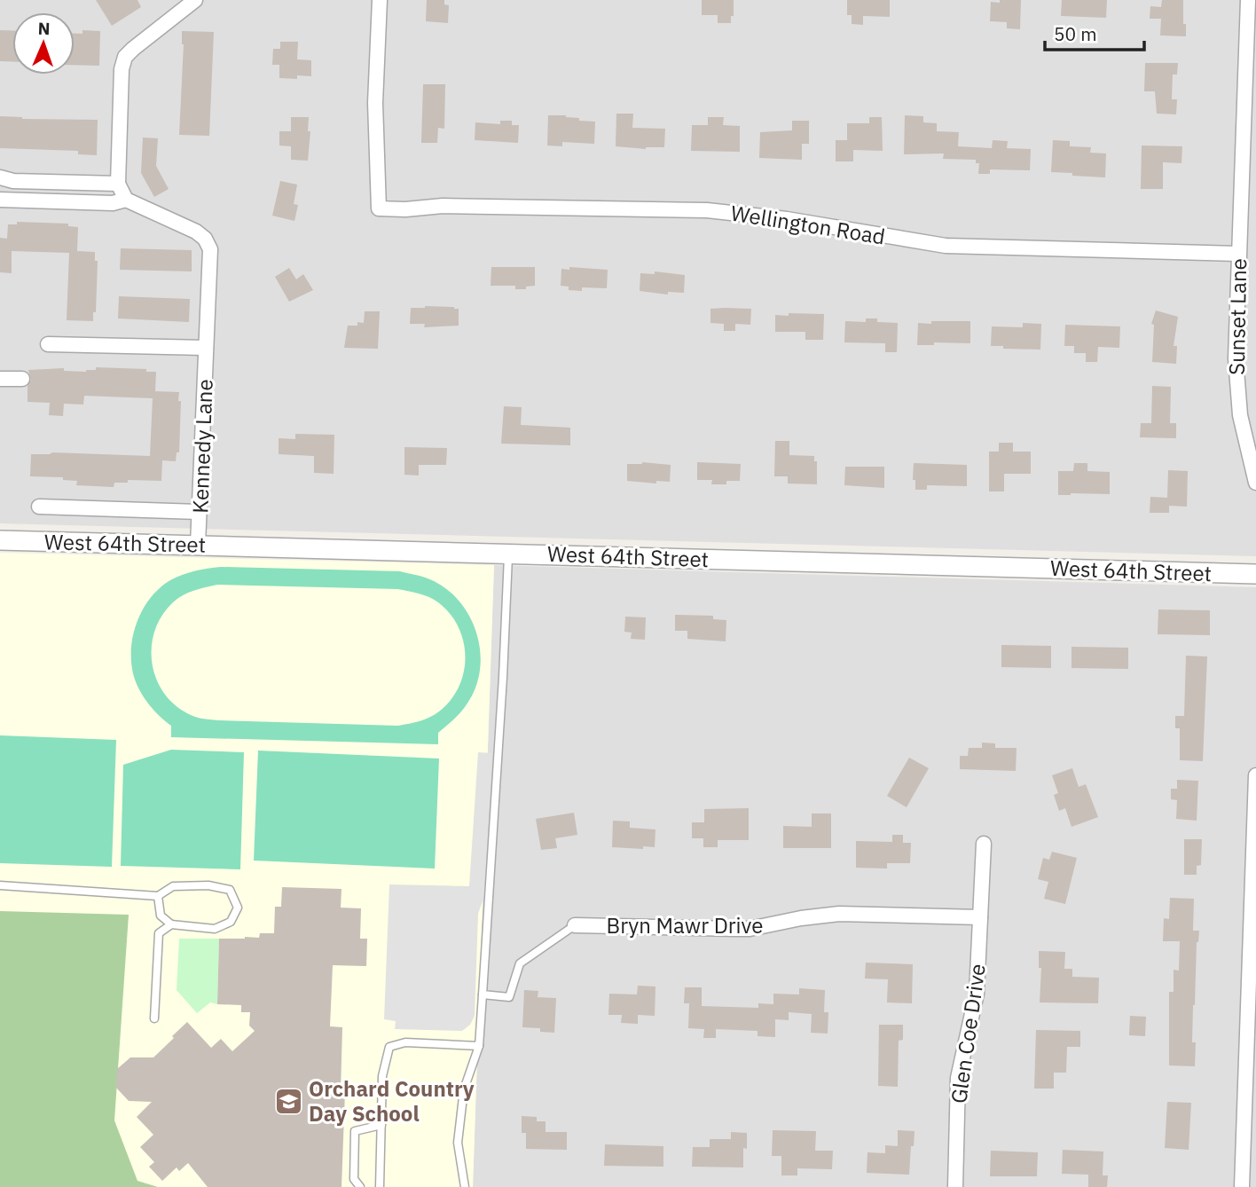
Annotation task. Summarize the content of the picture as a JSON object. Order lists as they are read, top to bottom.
{
  "streets": {
    "street": [
      "Wellington Road",
      "Sunset Lane",
      "Kennedy Lane",
      "West 64th Street",
      "Bryn Mawr Drive",
      "Glen Coe Drive"
    ]
  },
  "crossings": [
    ["Wellington Road", "Sunset Lane"],
    ["Kennedy Lane", "West 64th Street"],
    ["Bryn Mawr Drive", "Glen Coe Drive"]
  ],
  "places": {
    "school or university": ["Orchard Country Day School"]
  },
  "scale_bar": "50 m",
  "north": "top"
}
